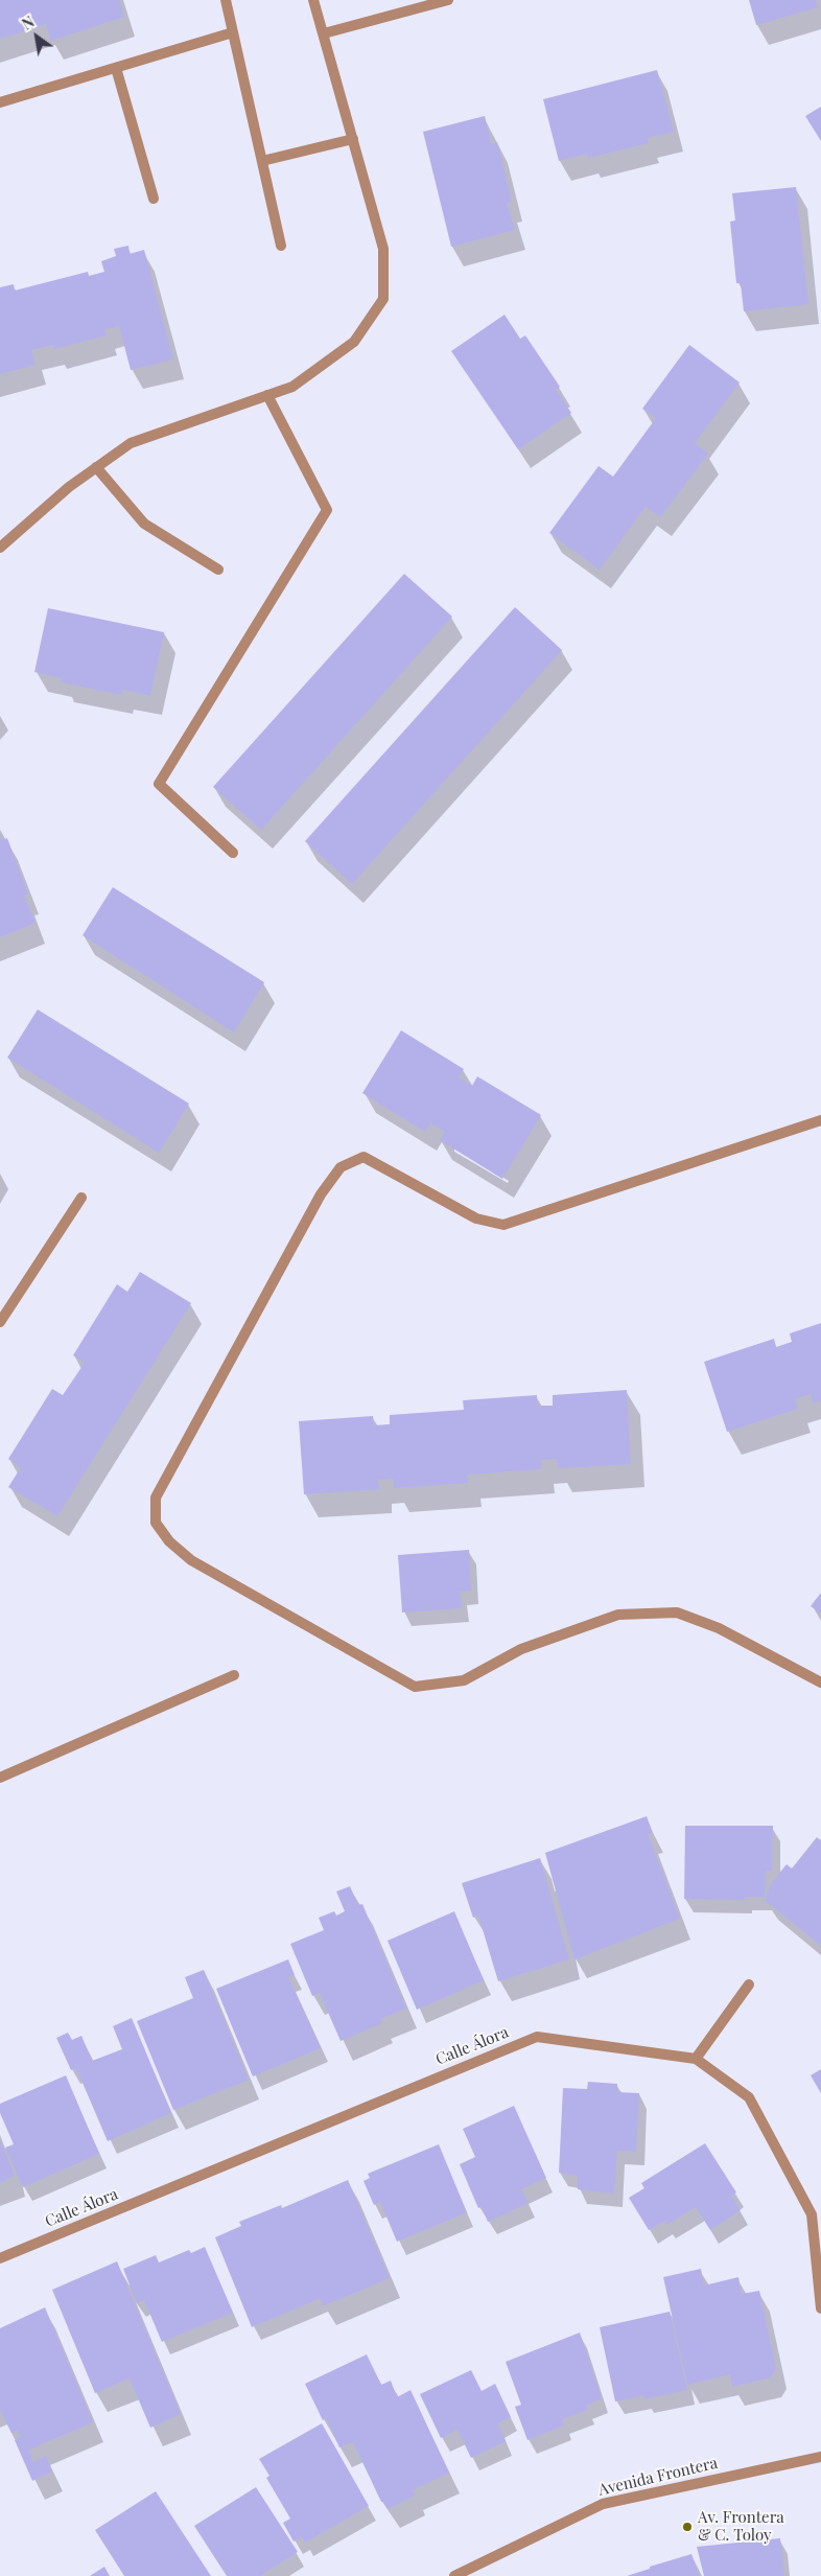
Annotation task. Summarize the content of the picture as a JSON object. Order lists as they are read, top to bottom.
{
  "streets": {
    "street": ["Calle Álora", "Avenida Frontera"]
  },
  "places": ["Av. Frontera & C. Toloy"],
  "north": "top left"
}
